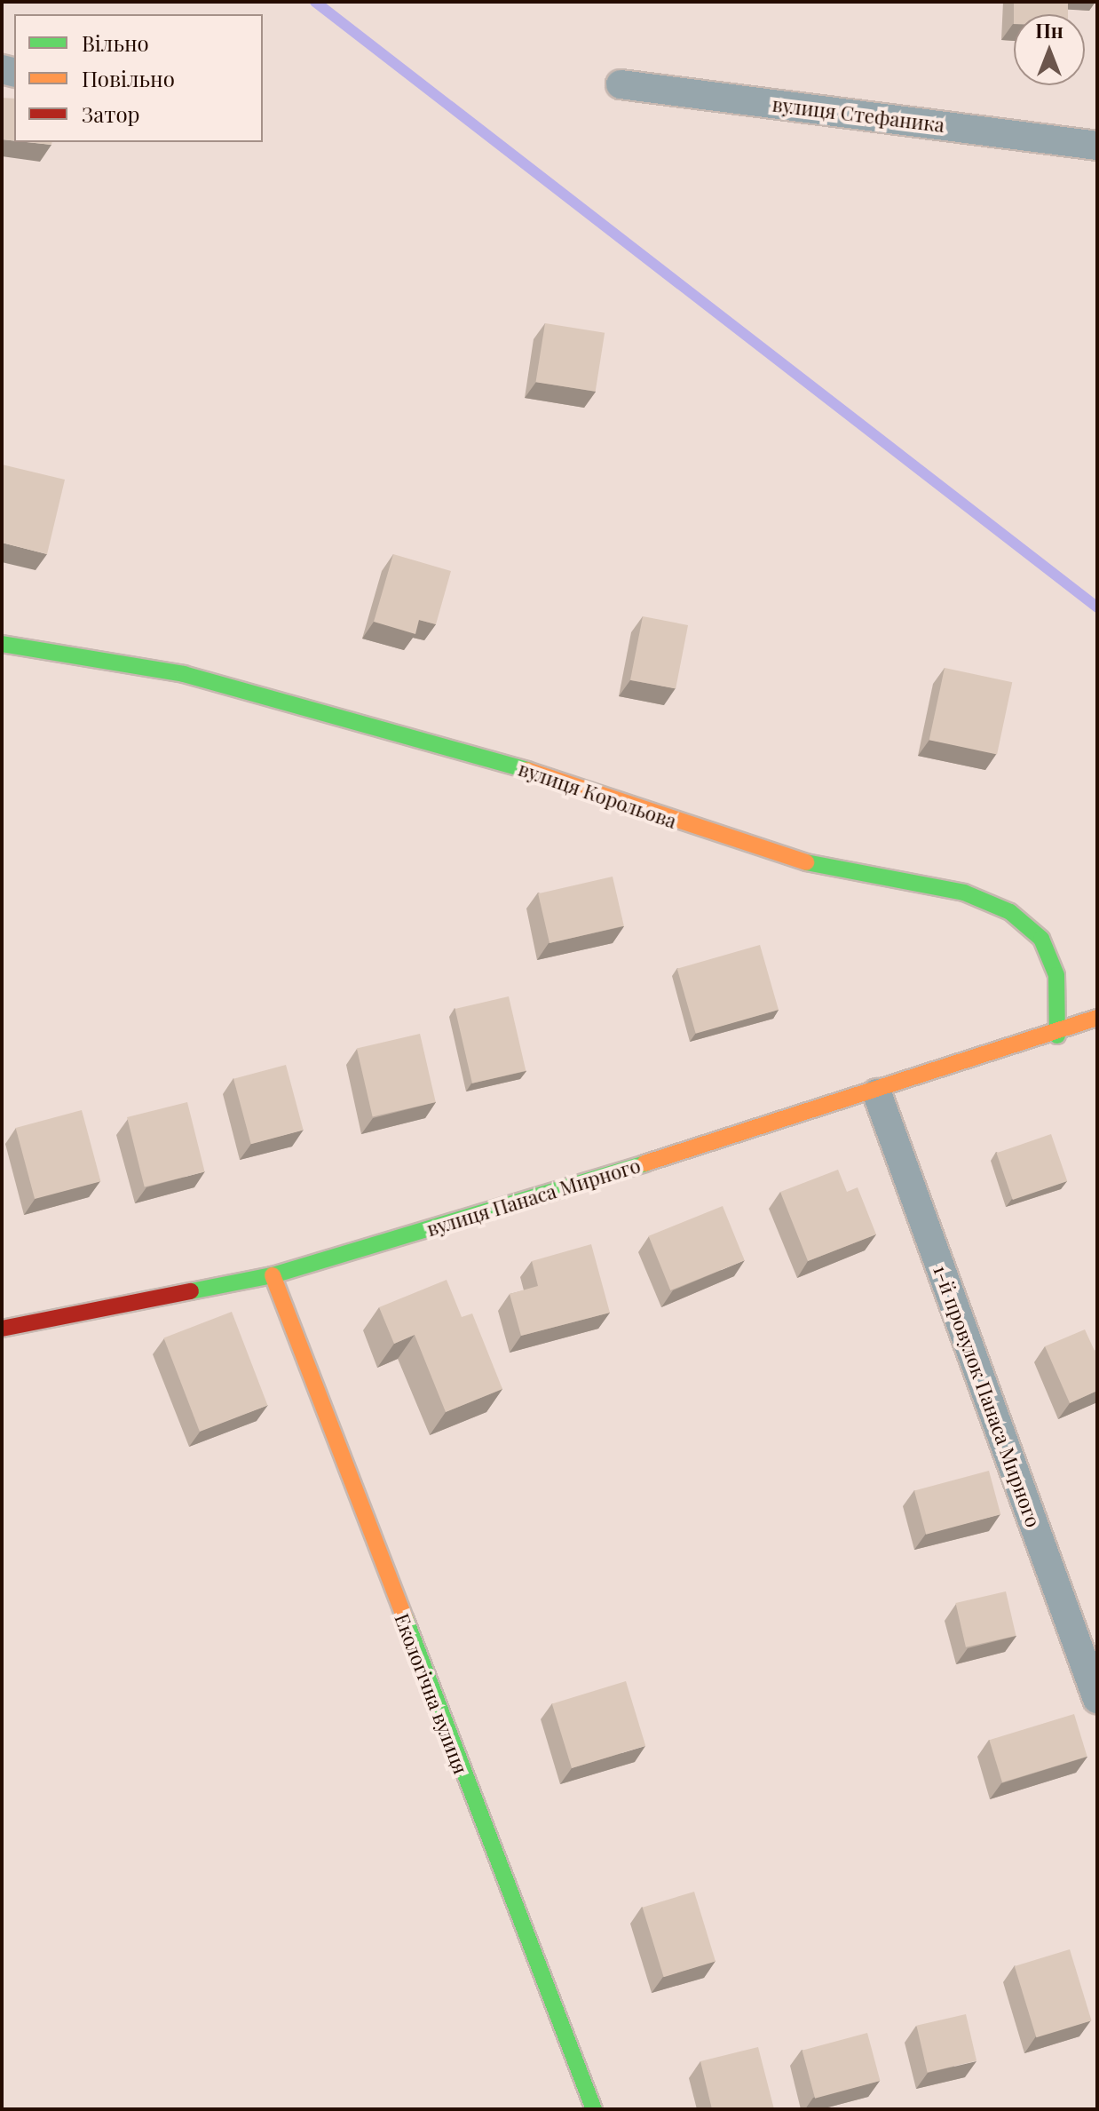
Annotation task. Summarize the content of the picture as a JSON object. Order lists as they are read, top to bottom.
{
  "streets": {
    "street": [
      "вулиця Стефаника",
      "вулиця Корольова",
      "вулиця Панаса Мирного",
      "1-й провулок Панаса Мирного",
      "Екологічна вулиця"
    ]
  },
  "crossings": [
    ["вулиця Корольова", "вулиця Панаса Мирного"],
    ["вулиця Панаса Мирного", "1-й провулок Панаса Мирного"],
    ["вулиця Панаса Мирного", "Екологічна вулиця"]
  ],
  "legend": ["Вільно", "Повільно", "Затор"],
  "north": "top"
}
